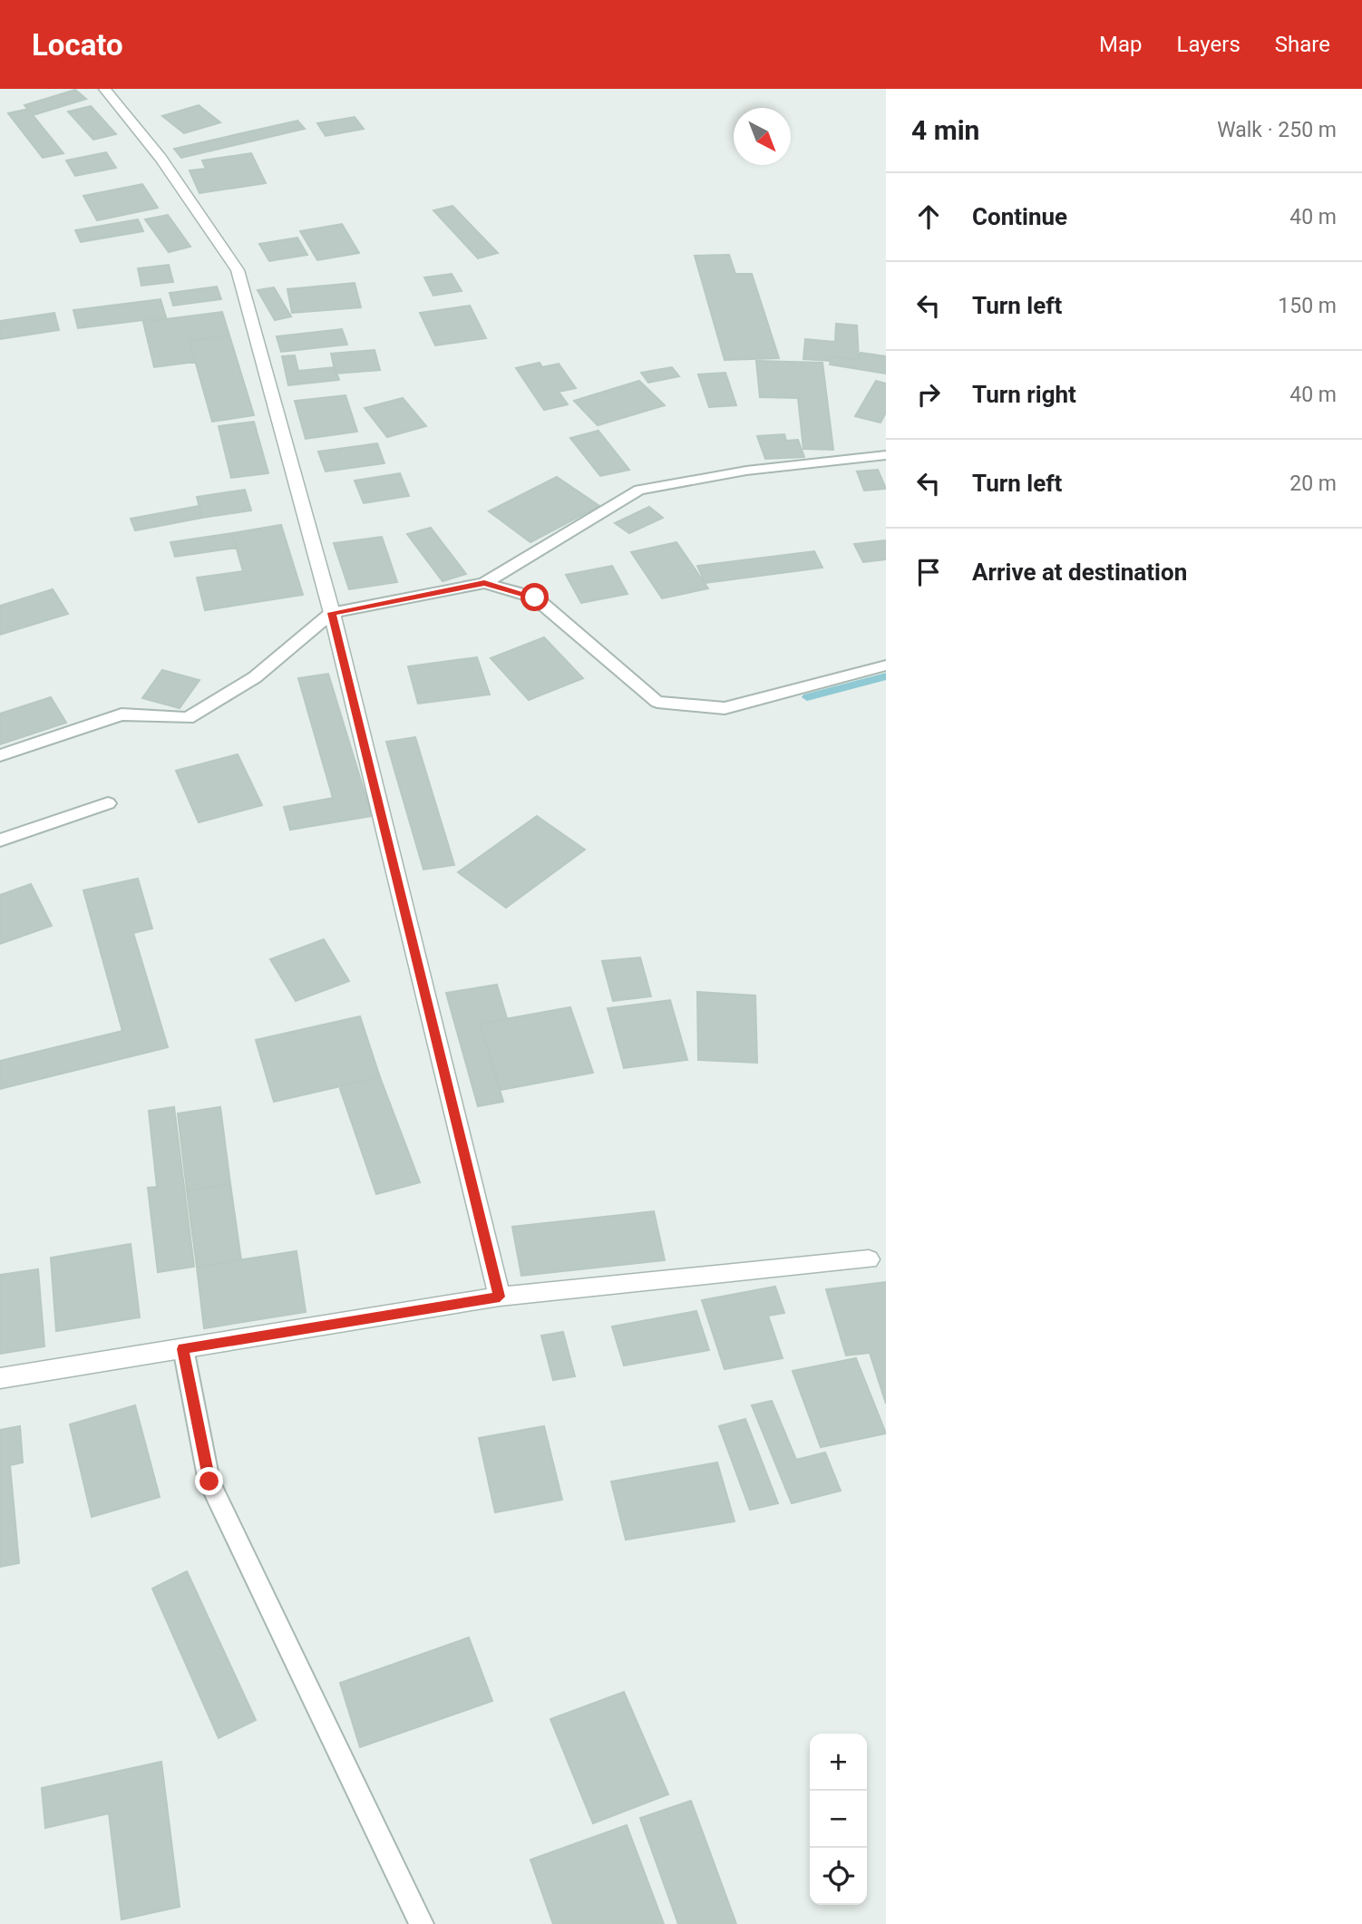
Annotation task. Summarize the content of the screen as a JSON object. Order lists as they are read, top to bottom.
{
  "north": "bottom right",
  "page": {
    "header": "Locato",
    "nav": ["Map", "Layers", "Share"],
    "heading": ["4 min", "Walk · 250 m"],
    "list": [
      ["Continue", "40 m"],
      ["Turn left", "150 m"],
      ["Turn right", "40 m"],
      ["Turn left", "20 m"],
      "Arrive at destination"
    ],
    "map_buttons": ["+", "−"]
  }
}
